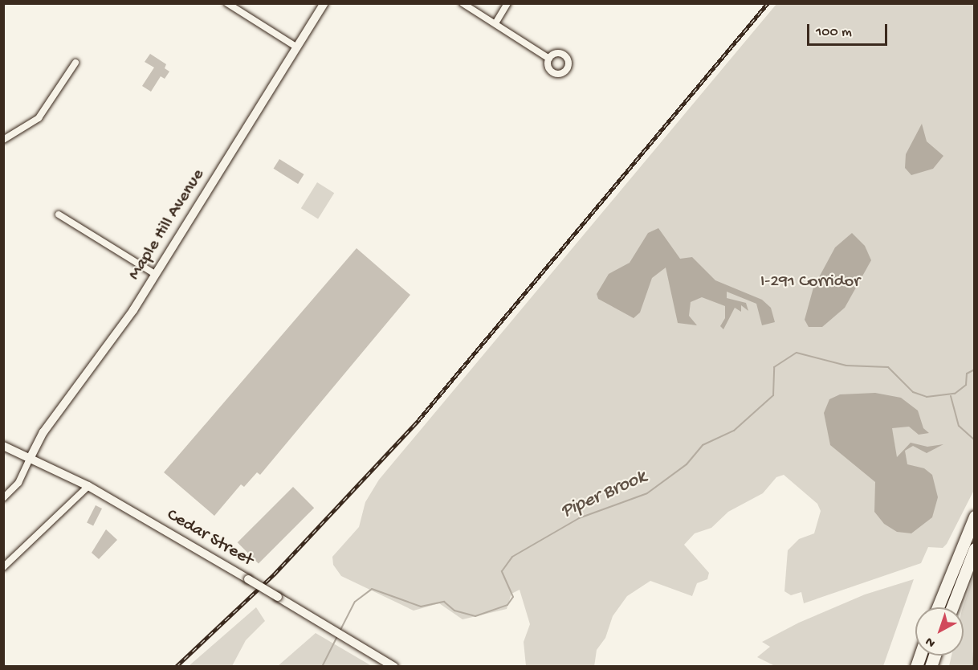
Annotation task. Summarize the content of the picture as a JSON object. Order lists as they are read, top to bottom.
{
  "streets": {
    "street": ["Maple Hill Avenue", "Cedar Street"]
  },
  "crossings": [
    ["Maple Hill Avenue", "Cedar Street"]
  ],
  "water": ["Piper Brook"],
  "parks": ["I-291 Corridor"],
  "scale_bar": "100 m",
  "north": "bottom left"
}
